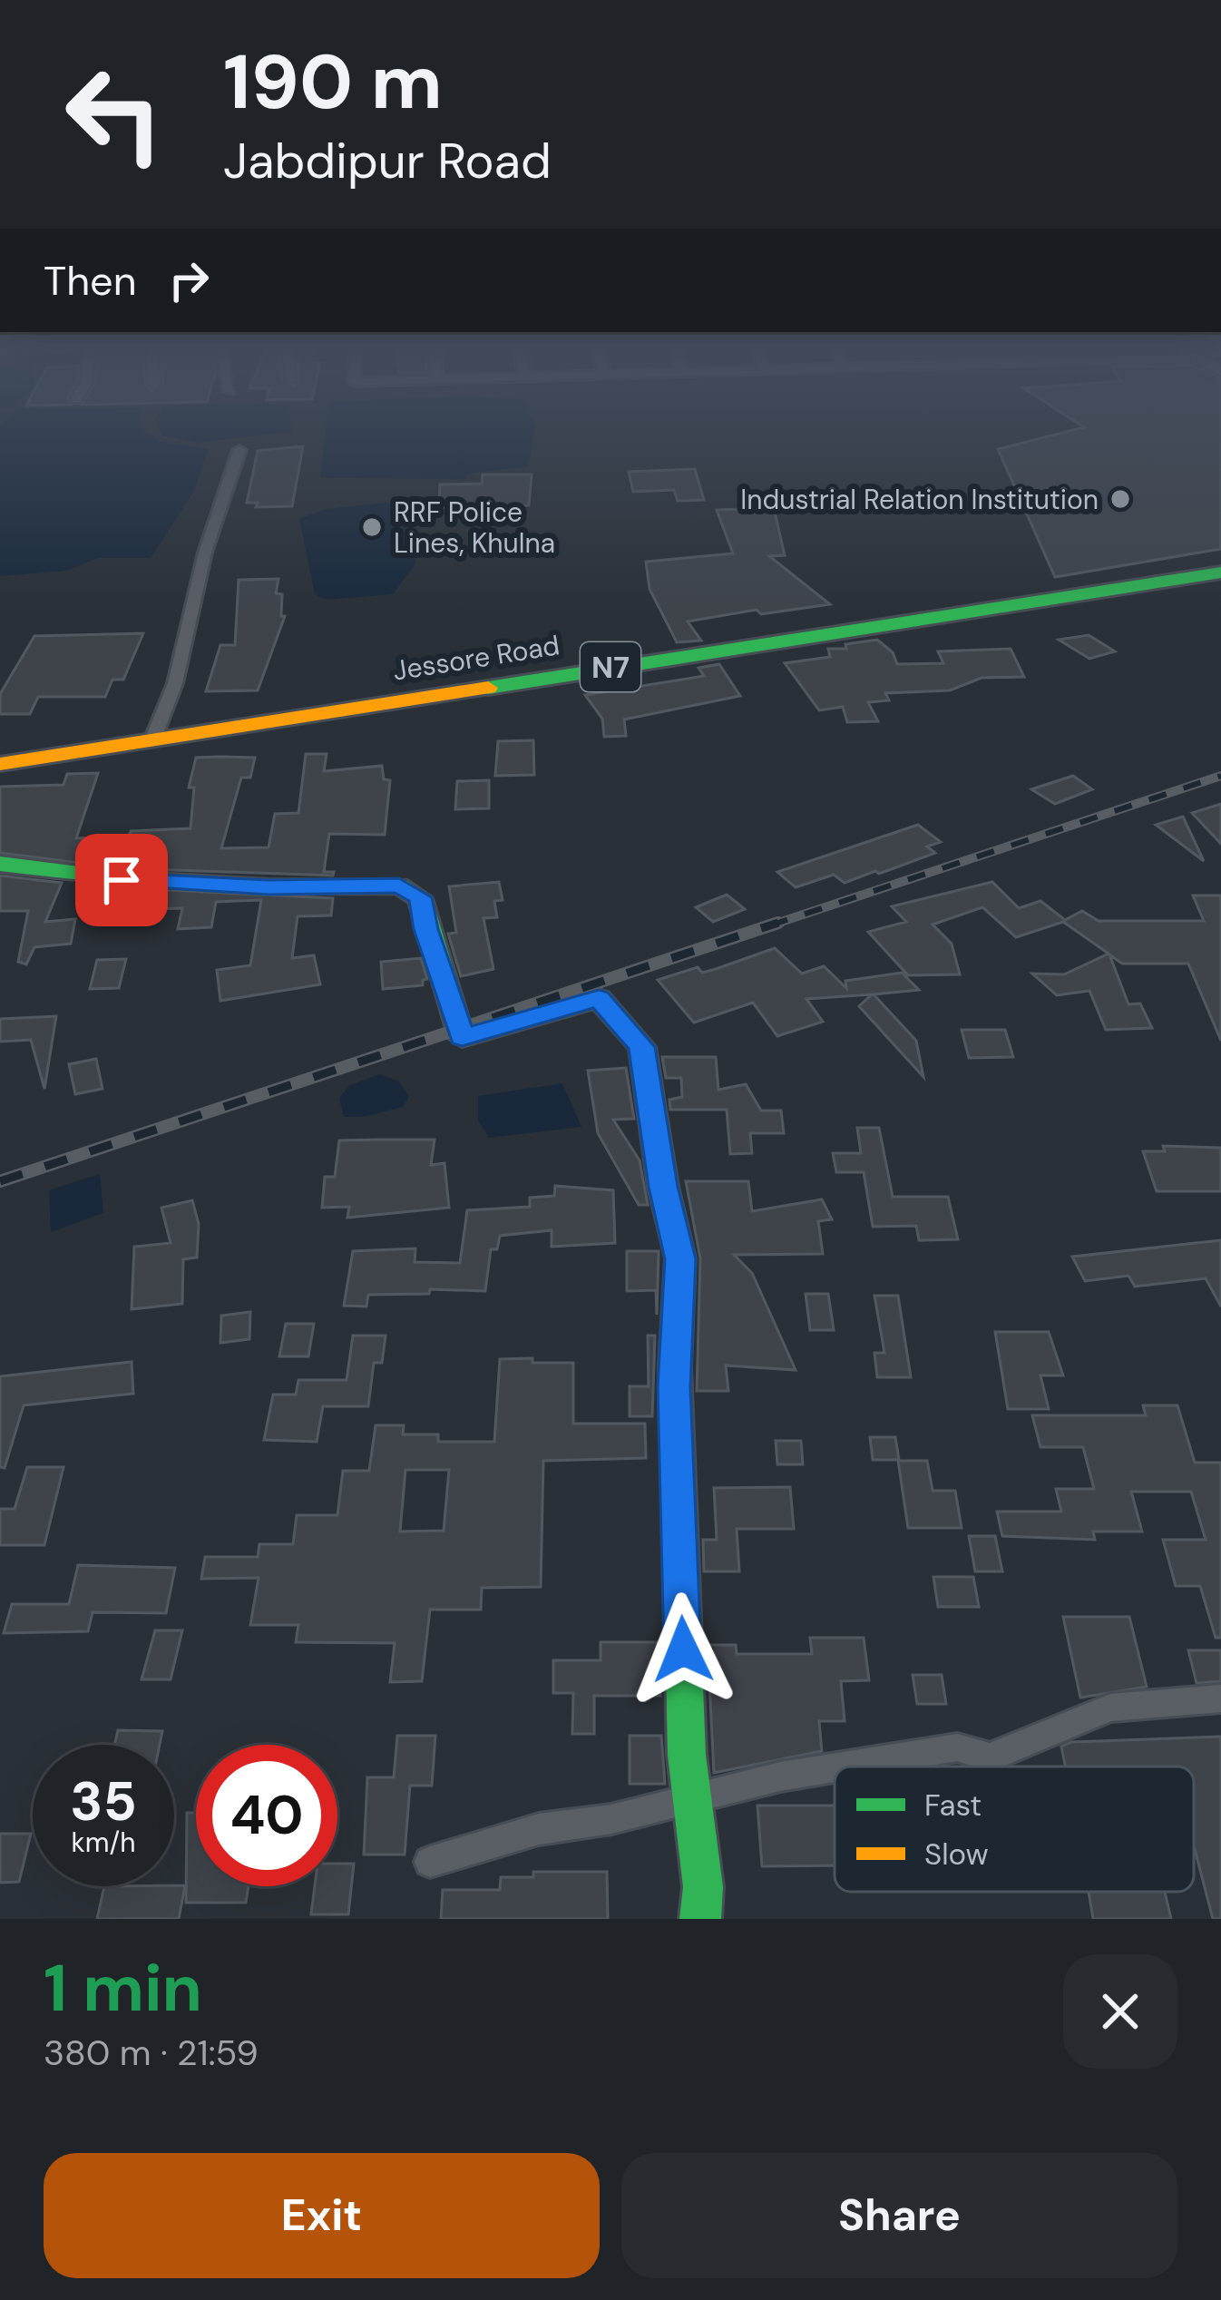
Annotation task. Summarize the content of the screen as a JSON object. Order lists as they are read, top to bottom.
{
  "streets": {
    "main road": ["Jessore Road", "N7"]
  },
  "places": ["Industrial Relation Institution", "RRF Police Lines, Khulna"],
  "legend": ["Fast", "Slow"],
  "page": {
    "turn": ["190 m", "Jabdipur Road"],
    "then": "Then",
    "speed": "35 km/h",
    "limit": "40",
    "heading": ["1 min", "380 m · 21:59"],
    "buttons": ["Exit", "Share"]
  }
}
